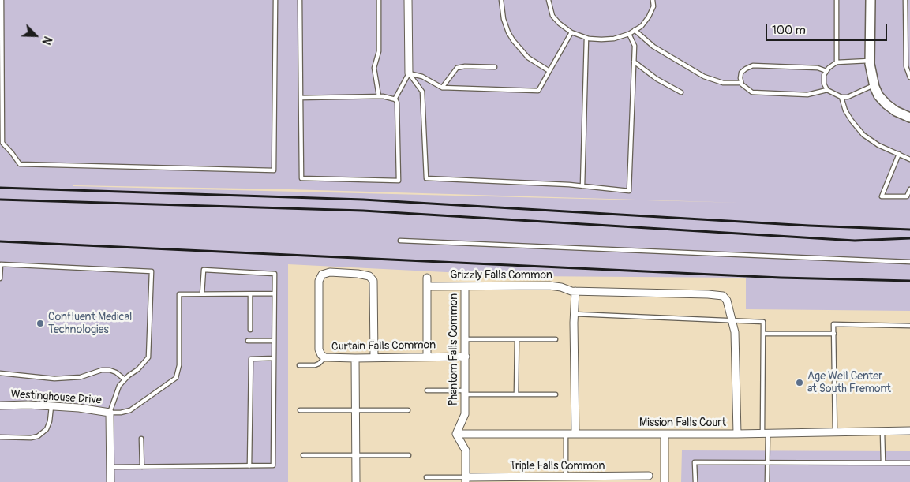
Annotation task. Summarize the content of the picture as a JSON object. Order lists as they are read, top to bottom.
{
  "streets": {
    "street": [
      "Grizzly Falls Common",
      "Curtain Falls Common",
      "Phantom Falls Common",
      "Westinghouse Drive",
      "Mission Falls Court",
      "Triple Falls Common"
    ]
  },
  "crossings": [
    ["Grizzly Falls Common", "Phantom Falls Common"],
    ["Curtain Falls Common", "Phantom Falls Common"],
    ["Phantom Falls Common", "Mission Falls Court"]
  ],
  "places": ["Confluent Medical Technologies", "Age Well Center at South Fremont"],
  "scale_bar": "100 m",
  "north": "bottom right"
}
